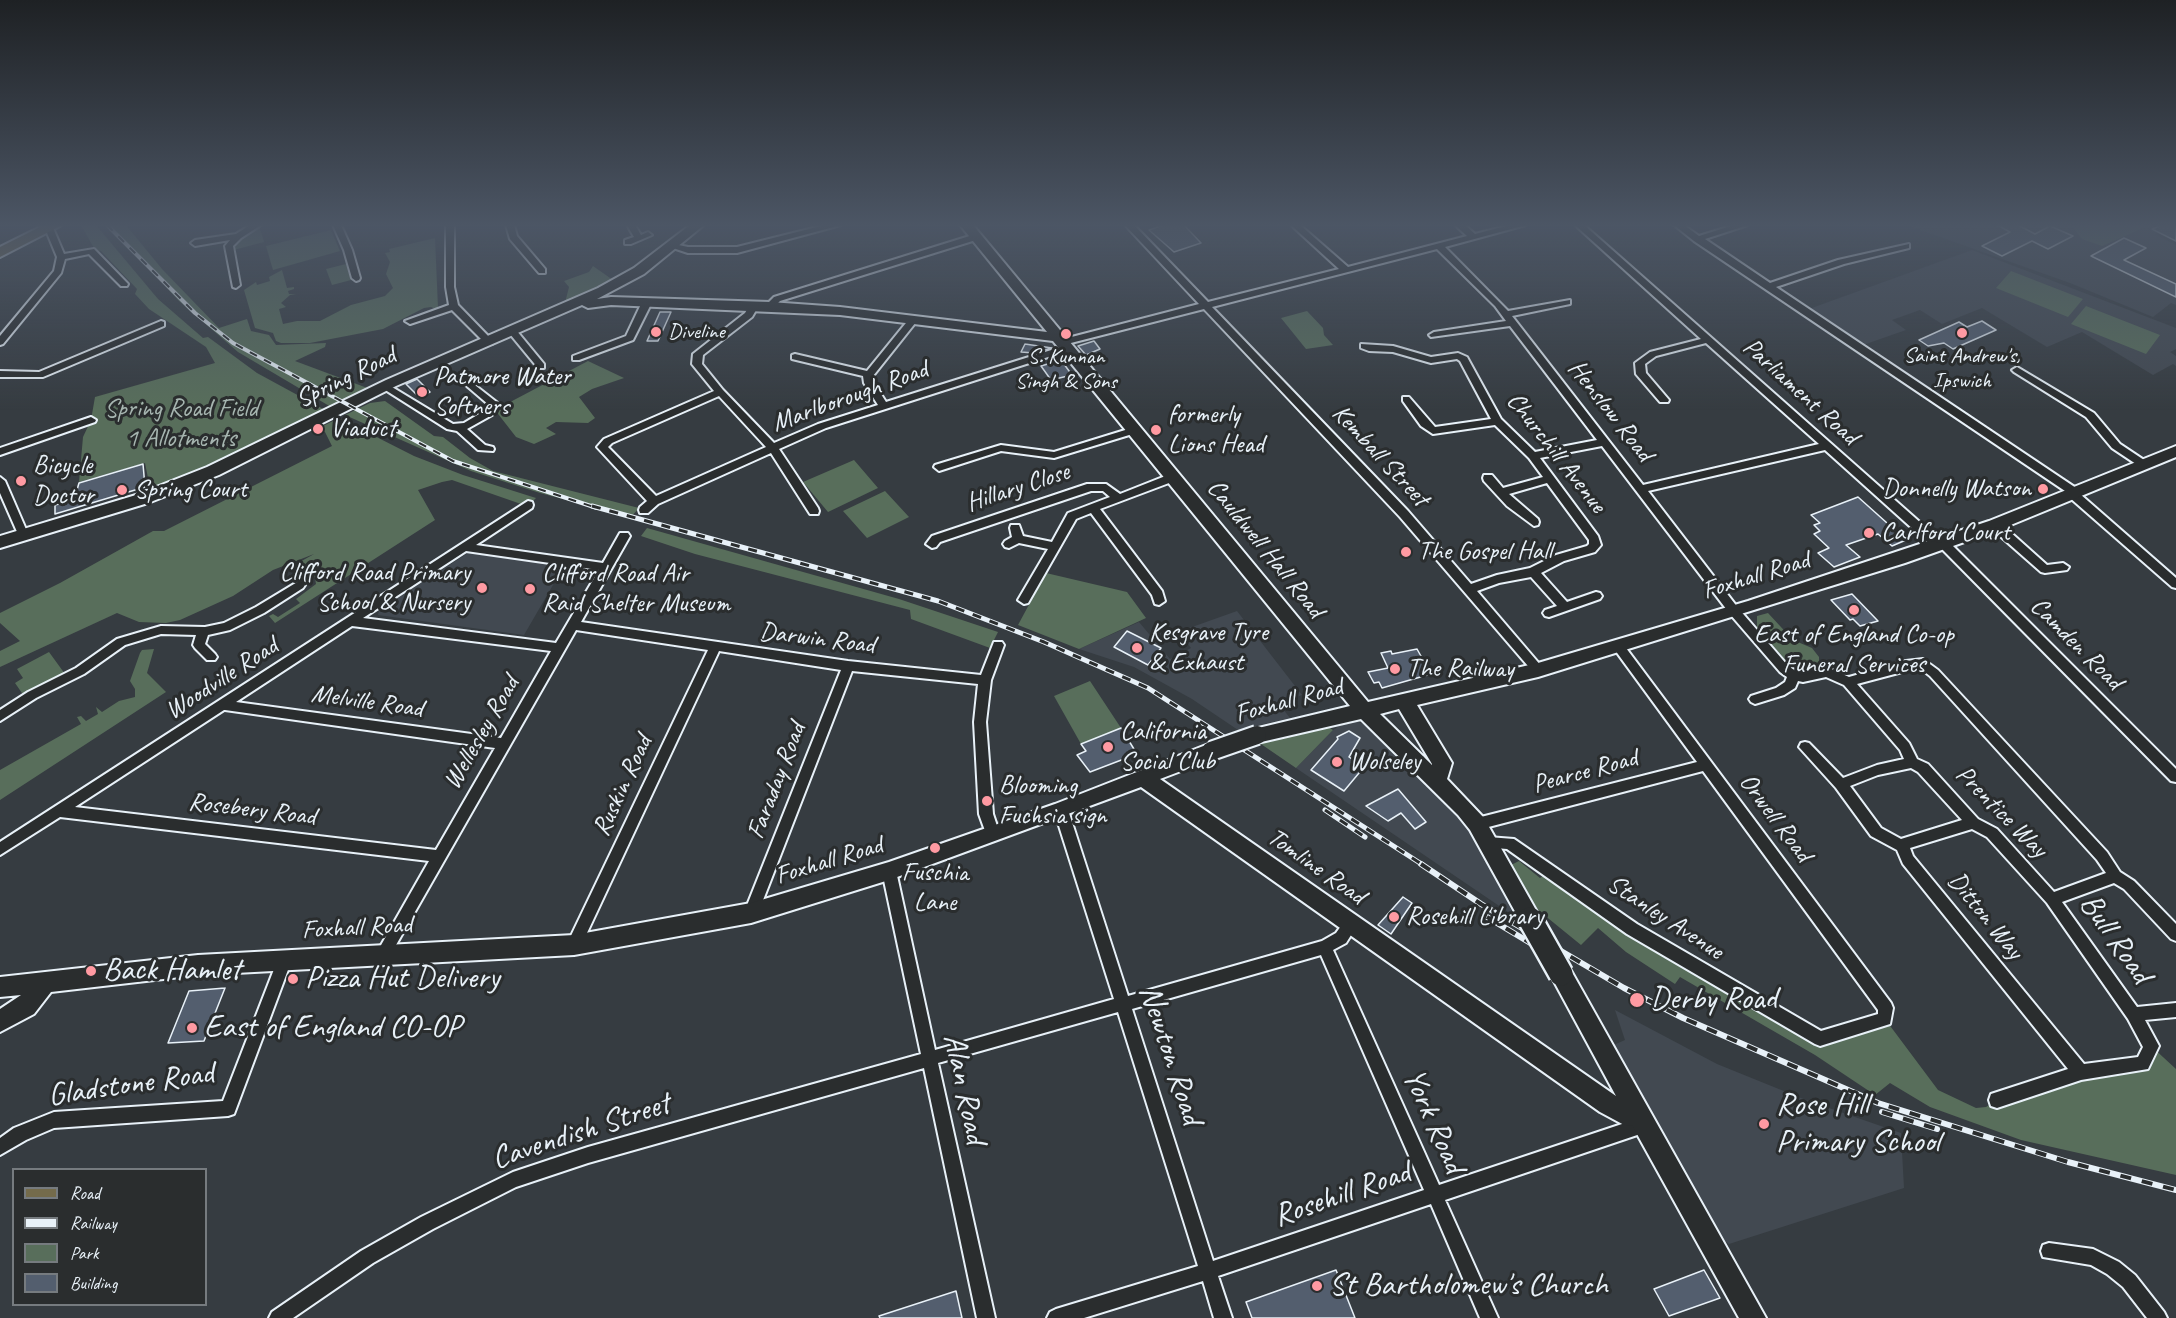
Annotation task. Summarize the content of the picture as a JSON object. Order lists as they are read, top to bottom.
{
  "streets": {
    "street": [
      "Spring Road",
      "Parliament Road",
      "Marlborough Road",
      "Henslow Road",
      "Churchill Avenue",
      "Kemball Street",
      "Hillary Close",
      "Cauldwell Hall Road",
      "Foxhall Road",
      "Darwin Road",
      "Camden Road",
      "Woodville Road",
      "Melville Road",
      "Wellesley Road",
      "Pearce Road",
      "Faraday Road",
      "Ruskin Road",
      "Rosebery Road",
      "Prentice Way",
      "Orwell Road",
      "Tomline Road",
      "Ditton Way",
      "Stanley Avenue",
      "Bull Road",
      "Newton Road",
      "Gladstone Road",
      "Alan Road",
      "York Road",
      "Cavendish Street",
      "Rosehill Road"
    ]
  },
  "crossings": [
    ["Parliament Road", "Foxhall Road"],
    ["Parliament Road", "Camden Road"],
    ["Marlborough Road", "Kemball Street"],
    ["Marlborough Road", "Cauldwell Hall Road"],
    ["Henslow Road", "Foxhall Road"],
    ["Churchill Avenue", "Kemball Street"],
    ["Kemball Street", "Foxhall Road"],
    ["Cauldwell Hall Road", "Foxhall Road"],
    ["Foxhall Road", "Camden Road"],
    ["Foxhall Road", "Wellesley Road"],
    ["Foxhall Road", "Faraday Road"],
    ["Foxhall Road", "Ruskin Road"],
    ["Foxhall Road", "Orwell Road"],
    ["Foxhall Road", "Tomline Road"],
    ["Foxhall Road", "Newton Road"],
    ["Foxhall Road", "Gladstone Road"],
    ["Foxhall Road", "Alan Road"],
    ["Darwin Road", "Wellesley Road"],
    ["Darwin Road", "Faraday Road"],
    ["Darwin Road", "Ruskin Road"],
    ["Woodville Road", "Melville Road"],
    ["Woodville Road", "Rosebery Road"],
    ["Melville Road", "Wellesley Road"],
    ["Wellesley Road", "Rosebery Road"],
    ["Pearce Road", "Orwell Road"],
    ["Prentice Way", "Bull Road"],
    ["Orwell Road", "Stanley Avenue"],
    ["Tomline Road", "Rosehill Road"],
    ["Ditton Way", "Bull Road"],
    ["Newton Road", "Cavendish Street"],
    ["Newton Road", "Rosehill Road"],
    ["Alan Road", "Cavendish Street"],
    ["York Road", "Cavendish Street"],
    ["York Road", "Rosehill Road"]
  ],
  "parks": ["Spring Road Field 1 Allotments"],
  "places": [
    "Diveline",
    "Saint Andrew's, Ipswich",
    "S. Kunnan Singh & Sons",
    "Patmore Water Softners",
    "Viaduct",
    "formerly Lions Head",
    "Bicycle Doctor",
    "Donnelly Watson",
    "Spring Court",
    "Carlford Court",
    "The Gospel Hall",
    "Clifford Road Primary School & Nursery",
    "Clifford Road Air Raid Shelter Museum",
    "East of England Co-op Funeral Services",
    "Kesgrave Tyre & Exhaust",
    "The Railway",
    "California Social Club",
    "Wolseley",
    "Blooming Fuchsia sign",
    "Fuschia Lane",
    "Rosehill Library",
    "Back Hamlet",
    "Pizza Hut Delivery",
    "Derby Road",
    "East of England CO-OP",
    "Rose Hill Primary School",
    "St Bartholomew's Church"
  ],
  "legend": [
    "Road",
    "Railway",
    "Park",
    "Building"
  ]
}
